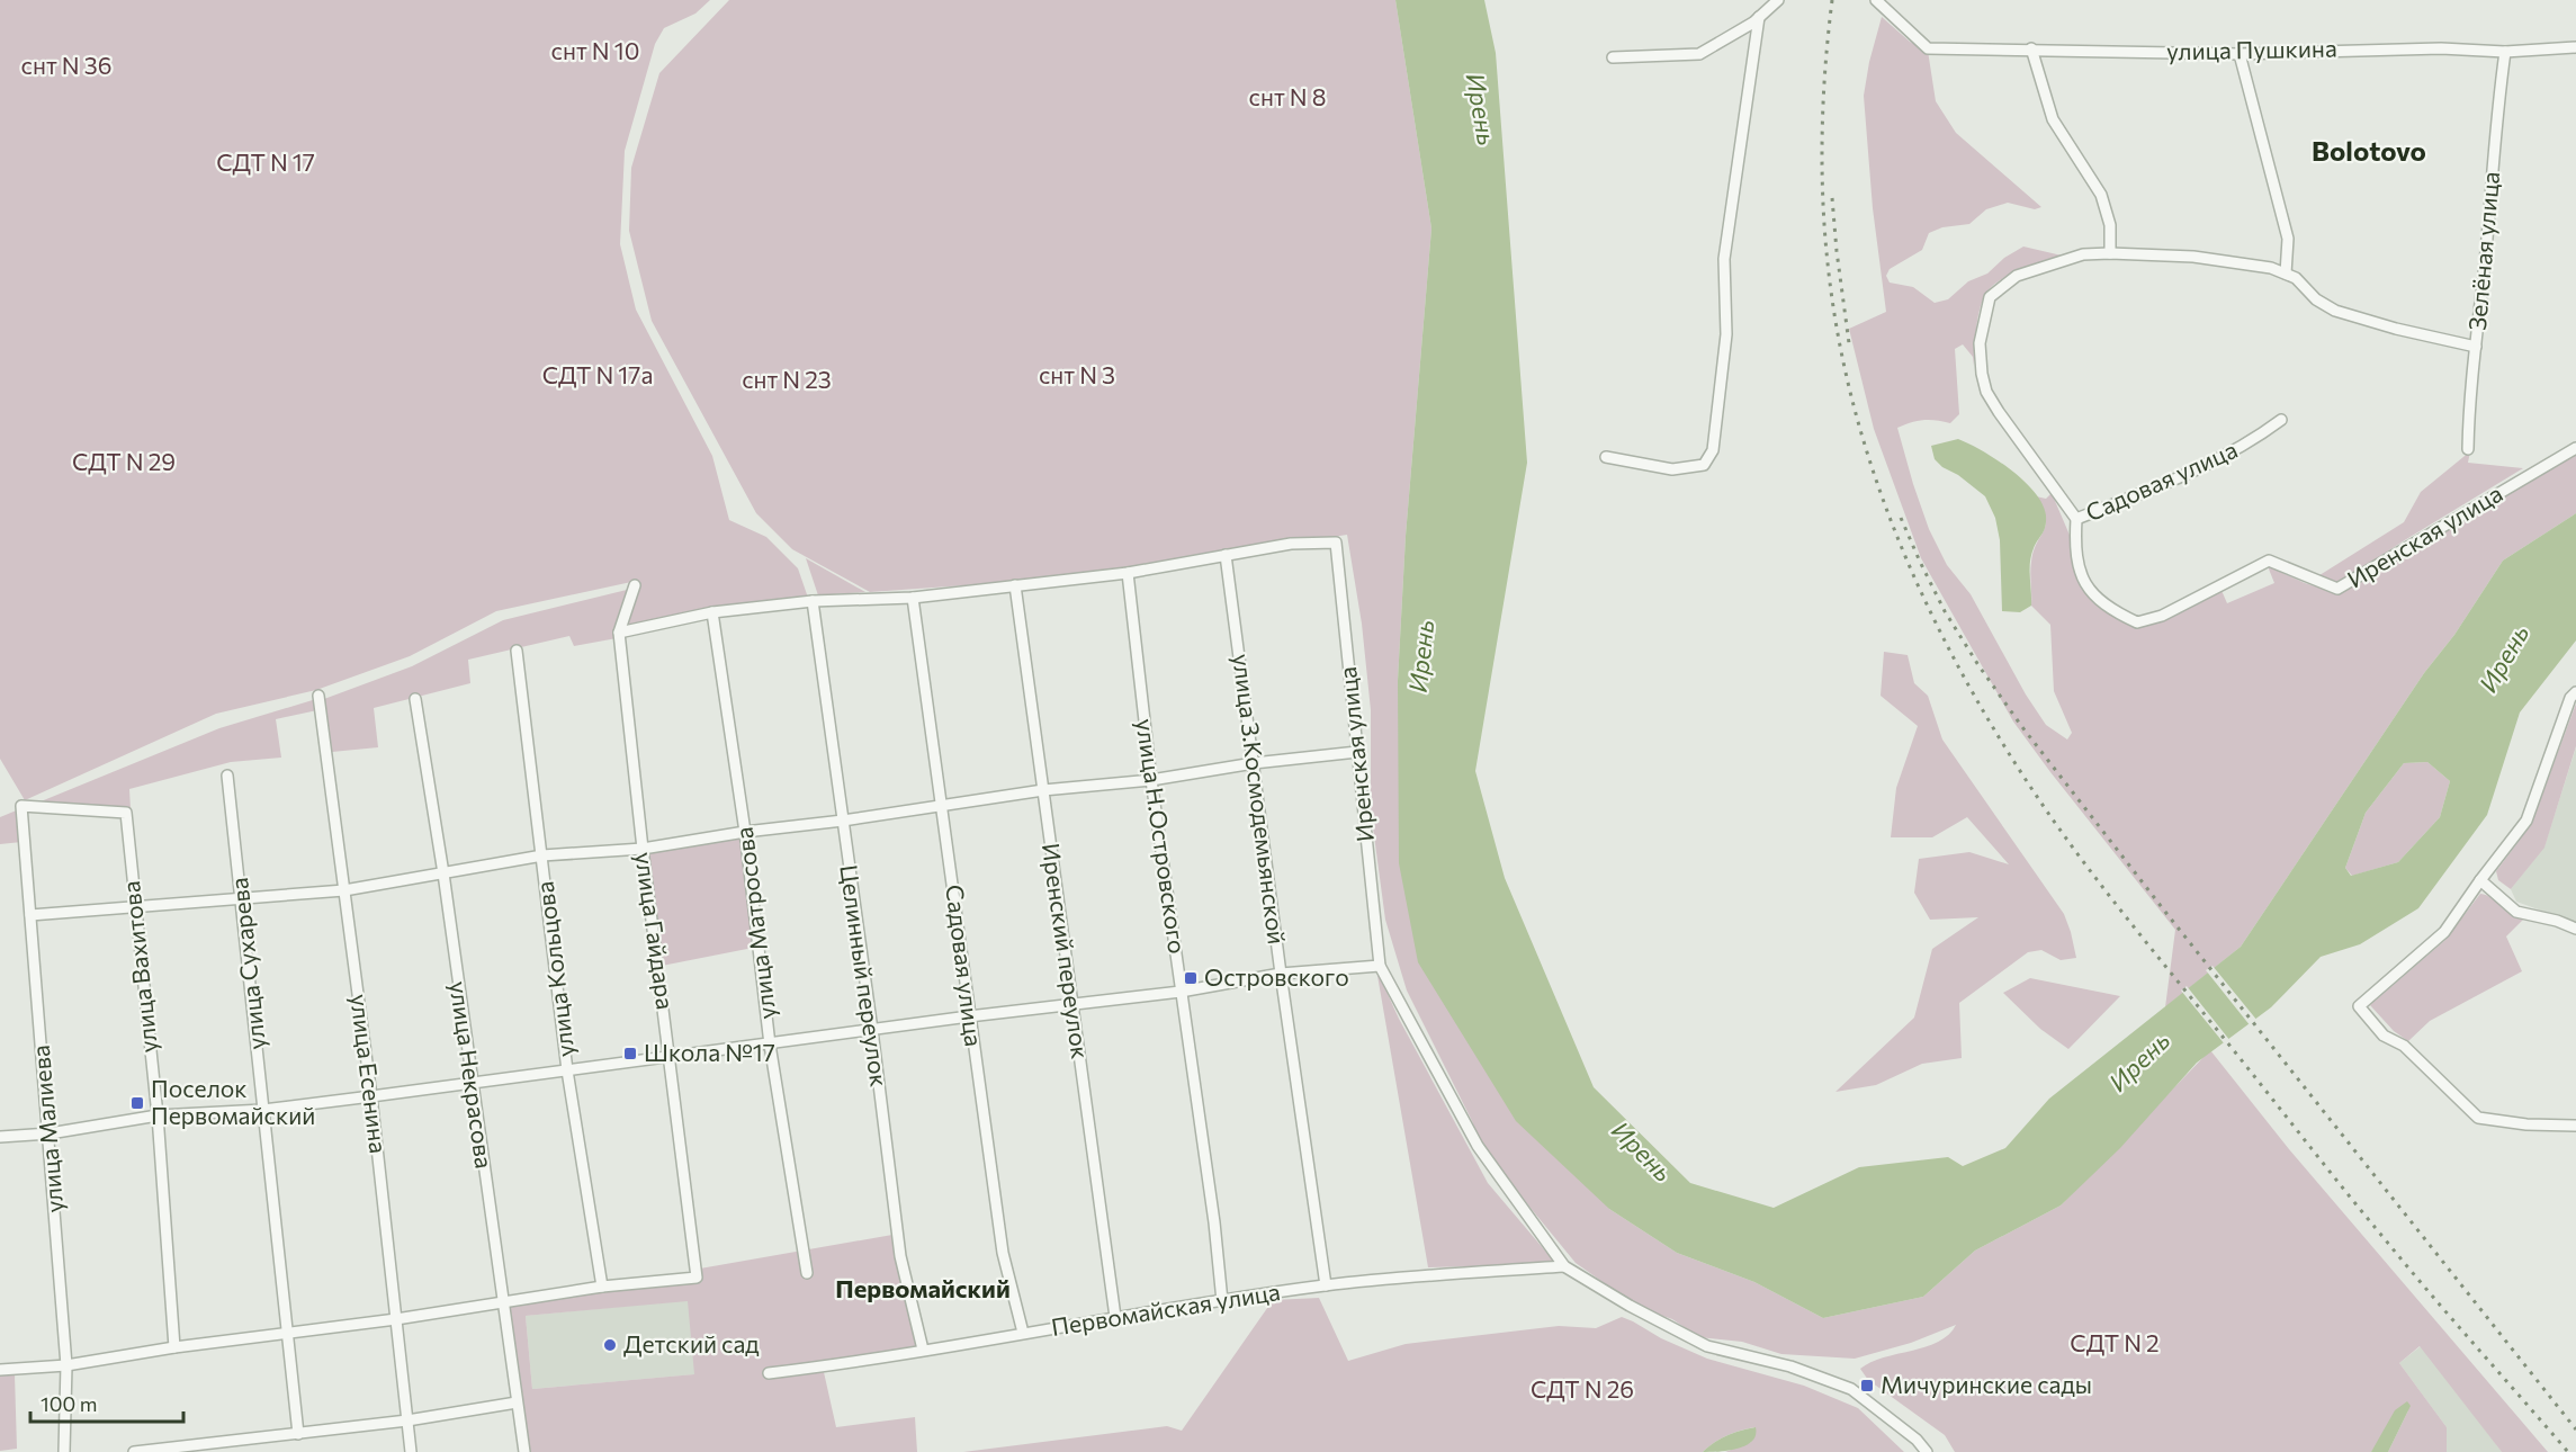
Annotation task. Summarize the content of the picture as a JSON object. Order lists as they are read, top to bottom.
{
  "streets": {
    "street": [
      "улица Пушкина",
      "Зелёная улица",
      "Садовая улица",
      "Иренская улица",
      "улица З.Космодемьянской",
      "улица Н.Островского",
      "улица Матросова",
      "улица Гайдара",
      "Иренский переулок",
      "улица Сухарева",
      "улица Вахитова",
      "улица Кольцова",
      "Целинный переулок",
      "улица Есенина",
      "улица Некрасова",
      "улица Малиева",
      "Первомайская улица"
    ]
  },
  "crossings": [
    ["улица Пушкина", "Зелёная улица"],
    ["Зелёная улица", "Садовая улица"],
    ["Садовая улица", "Иренская улица"],
    ["Садовая улица", "Первомайская улица"],
    ["Иренская улица", "улица З.Космодемьянской"],
    ["улица З.Космодемьянской", "Первомайская улица"],
    ["улица Н.Островского", "Первомайская улица"],
    ["улица Гайдара", "улица Кольцова"],
    ["Иренский переулок", "Первомайская улица"],
    ["улица Вахитова", "улица Малиева"],
    ["Целинный переулок", "Первомайская улица"]
  ],
  "districts": ["Bolotovo", "Первомайский"],
  "water": ["Ирень"],
  "parks": [
    "снт N 10",
    "снт N 36",
    "снт N 8",
    "СДТ N 17",
    "СДТ N 17а",
    "снт N 3",
    "снт N 23",
    "СДТ N 29",
    "СДТ N 2",
    "СДТ N 26"
  ],
  "places": {
    "transit": [
      "Островского",
      "Школа №17",
      "Поселок Первомайский",
      "Мичуринские сады"
    ],
    "other": ["Детский сад"]
  },
  "scale_bar": "100 m"
}
